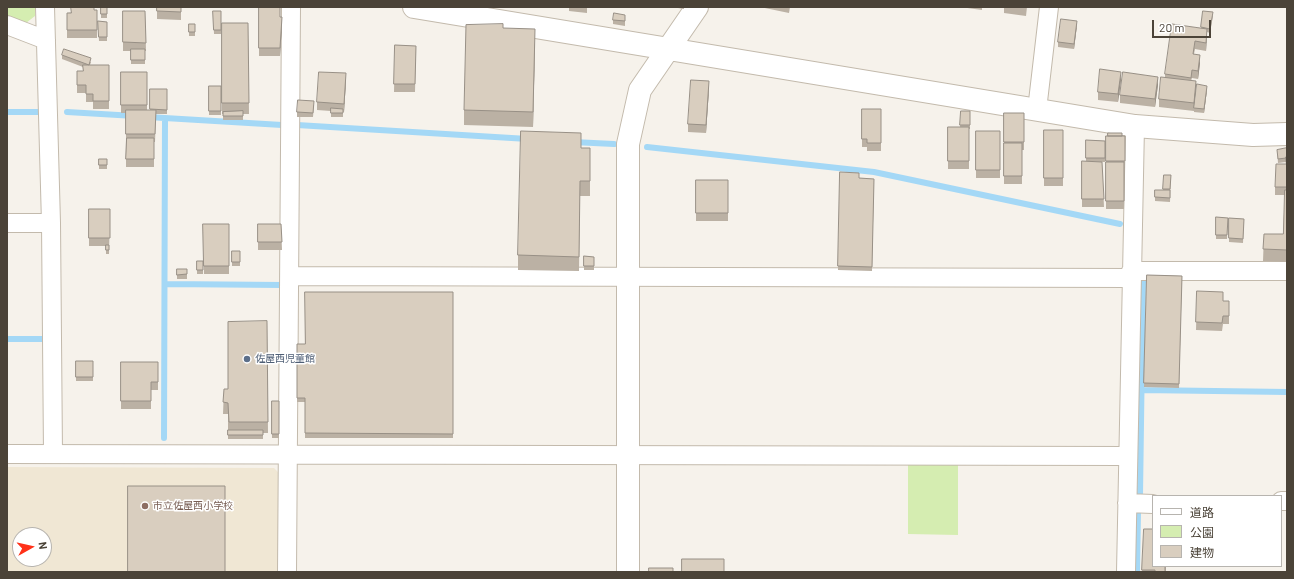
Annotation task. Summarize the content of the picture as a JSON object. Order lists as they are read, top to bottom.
{
  "places": ["佐屋西児童館", "市立佐屋西小学校"],
  "legend": ["道路", "公園", "建物"],
  "scale_bar": "20 m",
  "north": "right"
}
